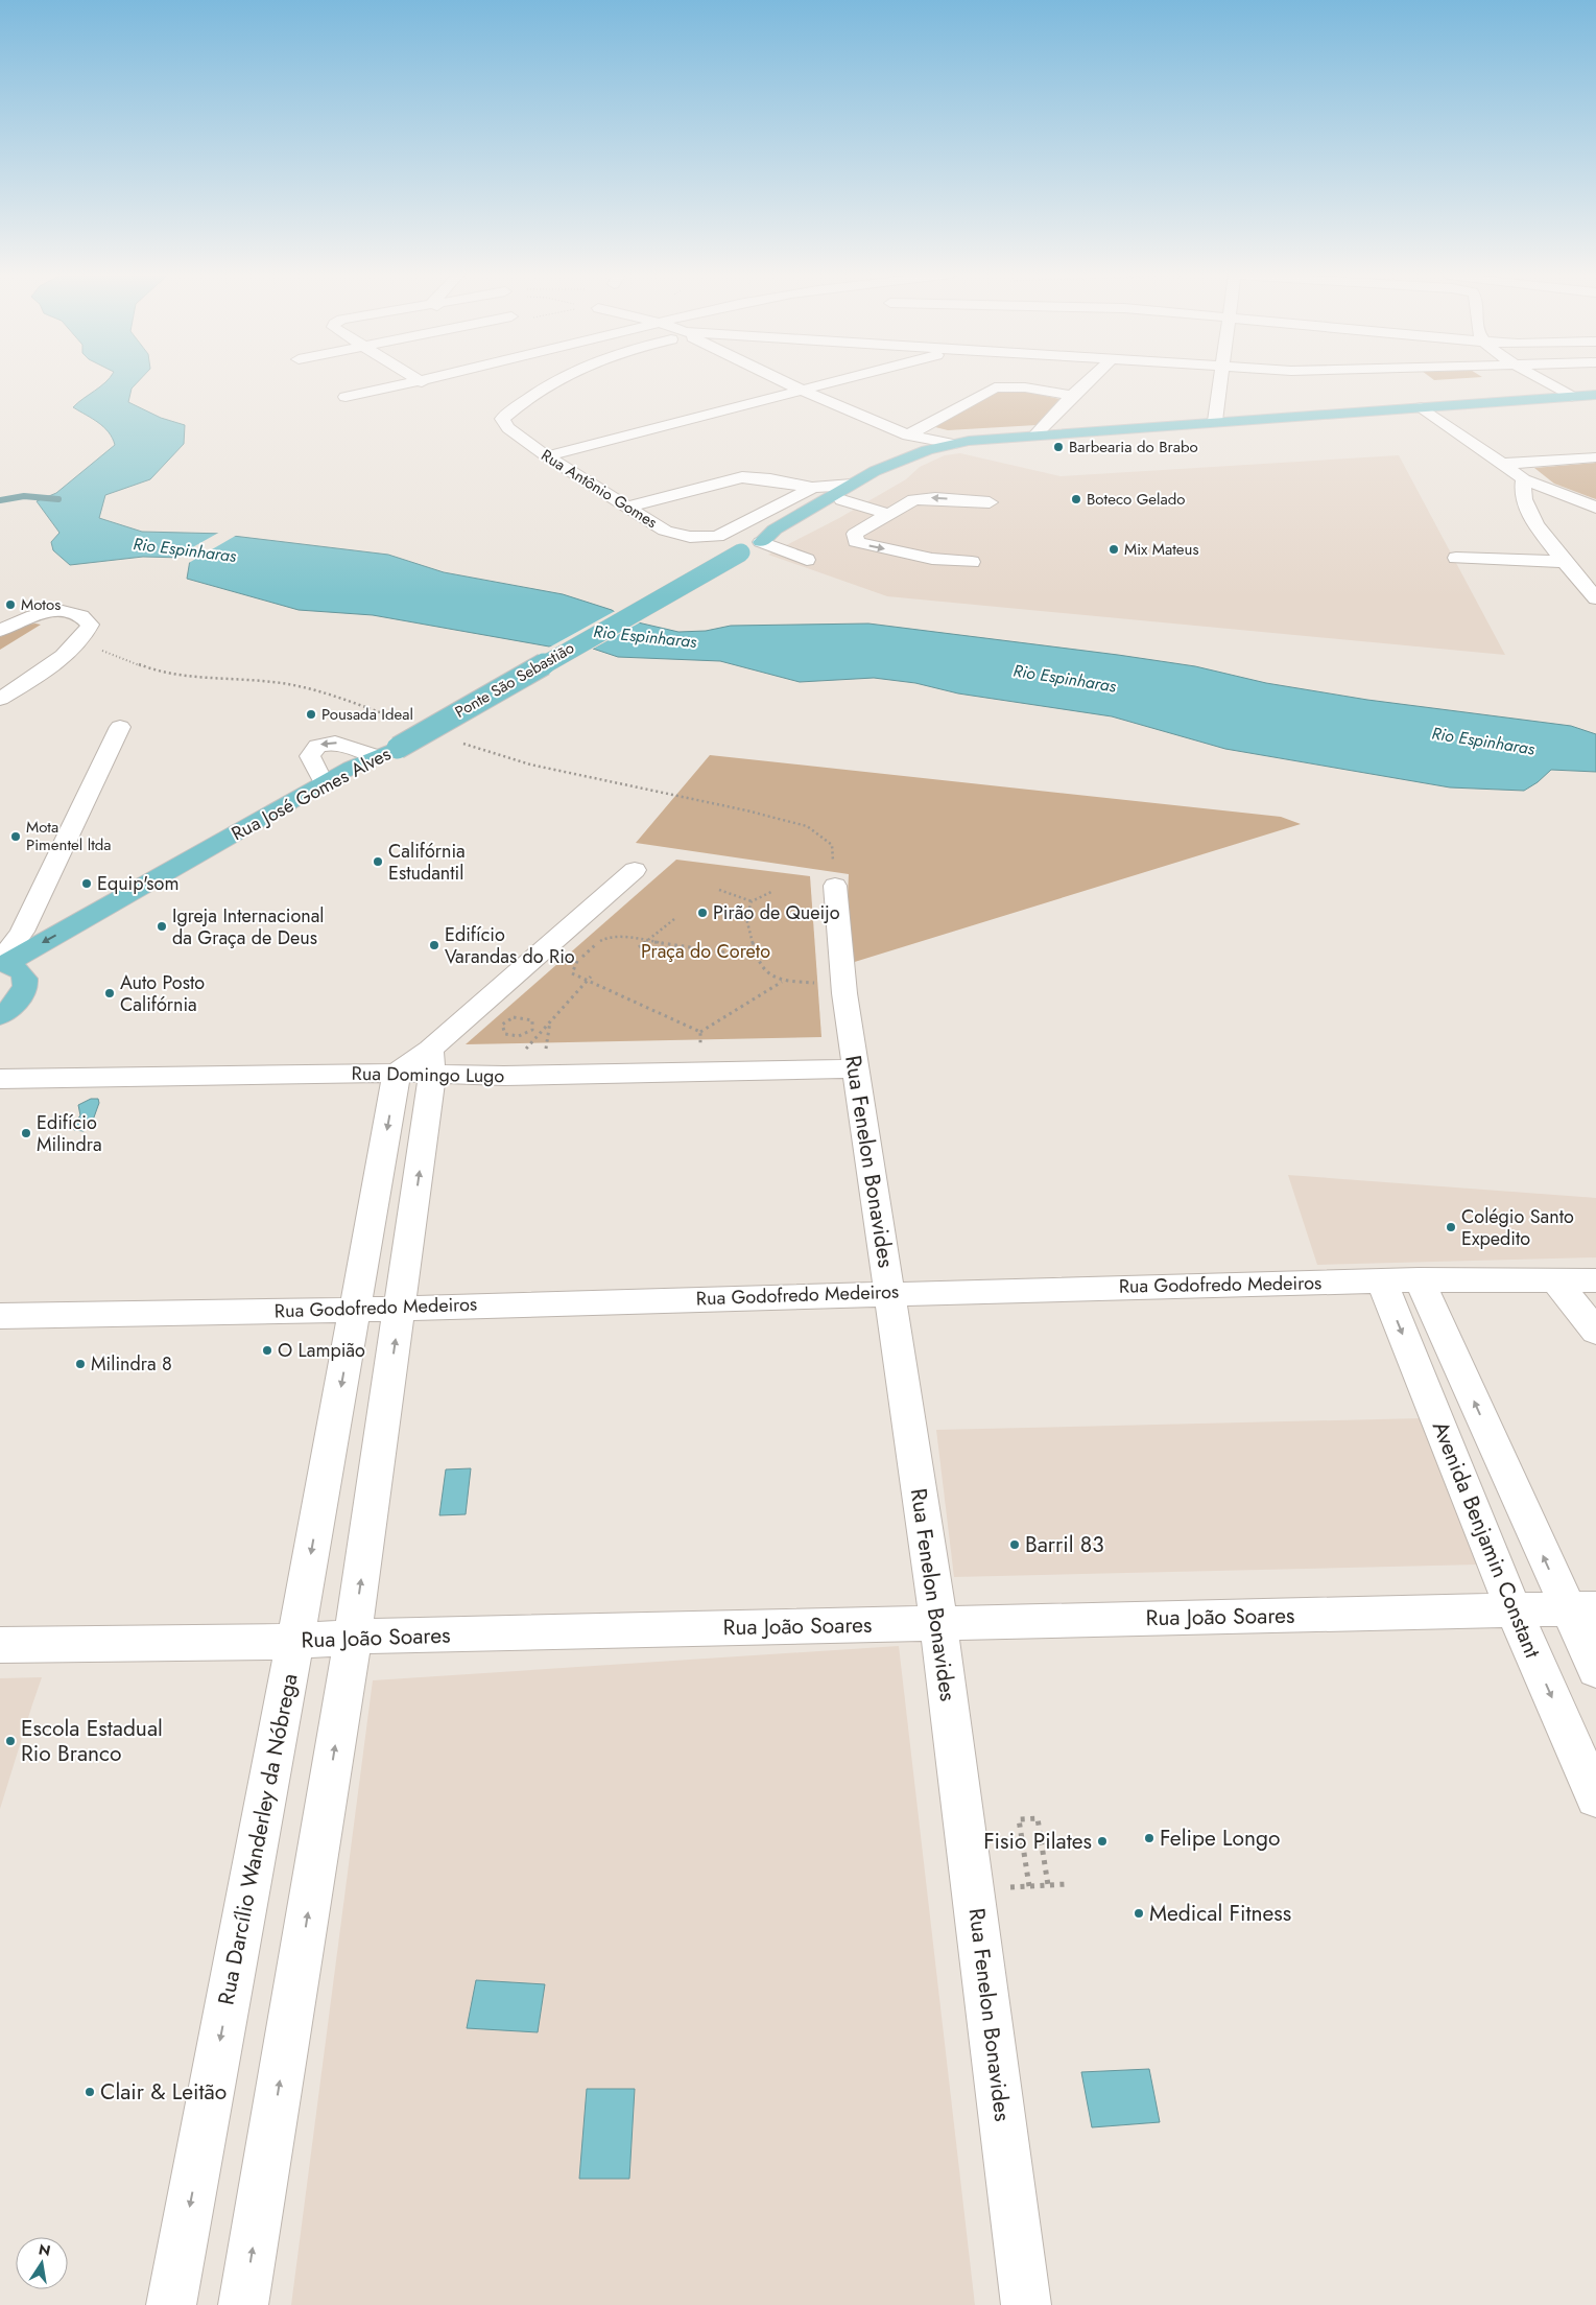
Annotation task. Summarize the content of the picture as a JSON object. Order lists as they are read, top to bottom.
{
  "streets": {
    "main road": ["Ponte São Sebastião", "Rua José Gomes Alves"],
    "street": [
      "Rua Antônio Gomes",
      "Rua Domingo Lugo",
      "Rua Fenelon Bonavides",
      "Rua Godofredo Medeiros",
      "Avenida Benjamin Constant",
      "Rua João Soares",
      "Rua Darcílio Wanderley da Nóbrega"
    ]
  },
  "crossings": [
    ["Ponte São Sebastião", "Rua José Gomes Alves"],
    ["Rua Domingo Lugo", "Rua Fenelon Bonavides"],
    ["Rua Domingo Lugo", "Rua Darcílio Wanderley da Nóbrega"],
    ["Rua Fenelon Bonavides", "Rua Godofredo Medeiros"],
    ["Rua Fenelon Bonavides", "Rua João Soares"],
    ["Rua Godofredo Medeiros", "Avenida Benjamin Constant"],
    ["Rua Godofredo Medeiros", "Rua Darcílio Wanderley da Nóbrega"],
    ["Avenida Benjamin Constant", "Rua João Soares"],
    ["Rua João Soares", "Rua Darcílio Wanderley da Nóbrega"]
  ],
  "water": ["Rio Espinharas"],
  "parks": ["Praça do Coreto"],
  "places": [
    "Barbearia do Brabo",
    "Boteco Gelado",
    "Mix Mateus",
    "Motos",
    "Pousada Ideal",
    "Mota Pimentel ltda",
    "Califórnia Estudantil",
    "Equip'som",
    "Pirão de Queijo",
    "Igreja Internacional da Graça de Deus",
    "Edifício Varandas do Rio",
    "Auto Posto Califórnia",
    "Edifício Milindra",
    "Colégio Santo Expedito",
    "O Lampião",
    "Milindra 8",
    "Barril 83",
    "Escola Estadual Rio Branco",
    "Felipe Longo",
    "Fisio Pilates",
    "Medical Fitness",
    "Clair & Leitão"
  ],
  "north": "top"
}
